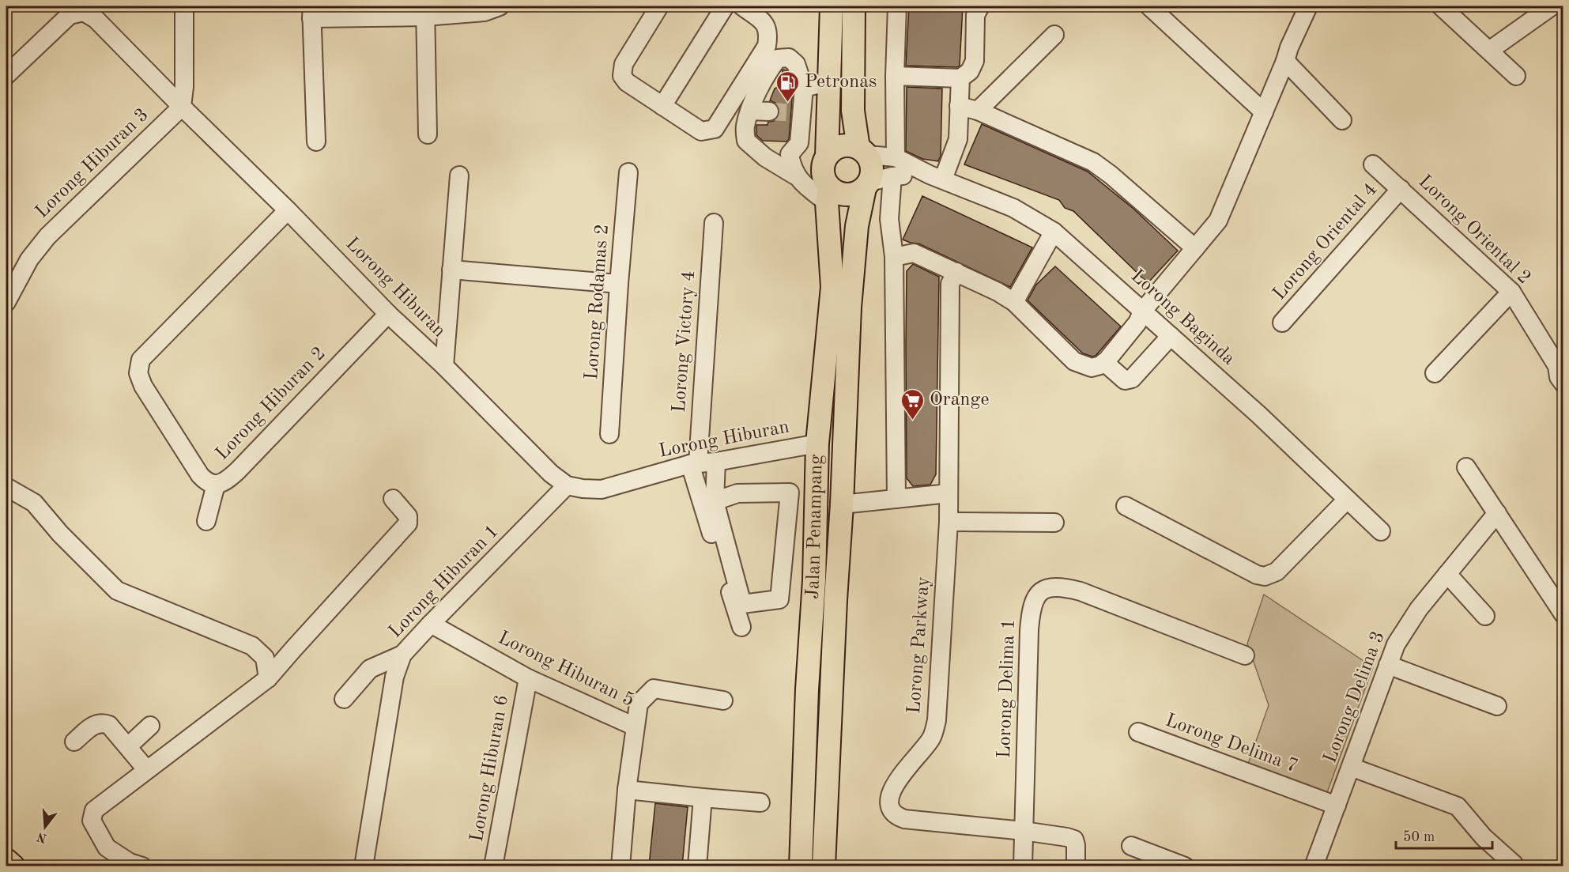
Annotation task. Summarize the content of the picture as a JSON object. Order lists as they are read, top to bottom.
{
  "streets": {
    "main road": ["Jalan Penampang"],
    "street": [
      "Lorong Hiburan 3",
      "Lorong Oriental 2",
      "Lorong Oriental 4",
      "Lorong Hiburan",
      "Lorong Rodamas 2",
      "Lorong Baginda",
      "Lorong Victory 4",
      "Lorong Hiburan 2",
      "Lorong Hiburan 1",
      "Lorong Parkway",
      "Lorong Hiburan 5",
      "Lorong Delima 1",
      "Lorong Delima 3",
      "Lorong Delima 7",
      "Lorong Hiburan 6"
    ]
  },
  "crossings": [
    ["Lorong Hiburan 3", "Lorong Hiburan"],
    ["Lorong Oriental 2", "Lorong Oriental 4"],
    ["Lorong Hiburan", "Lorong Victory 4"],
    ["Lorong Hiburan", "Lorong Hiburan 2"],
    ["Lorong Hiburan", "Jalan Penampang"],
    ["Lorong Hiburan", "Lorong Hiburan 1"],
    ["Lorong Baginda", "Jalan Penampang"],
    ["Lorong Hiburan 1", "Lorong Hiburan 5"],
    ["Lorong Parkway", "Lorong Delima 1"],
    ["Lorong Hiburan 5", "Lorong Hiburan 6"],
    ["Lorong Delima 3", "Lorong Delima 7"]
  ],
  "places": {
    "fuel station": ["Petronas"],
    "supermarket": ["Orange"]
  },
  "scale_bar": "50 m",
  "north": "bottom"
}
